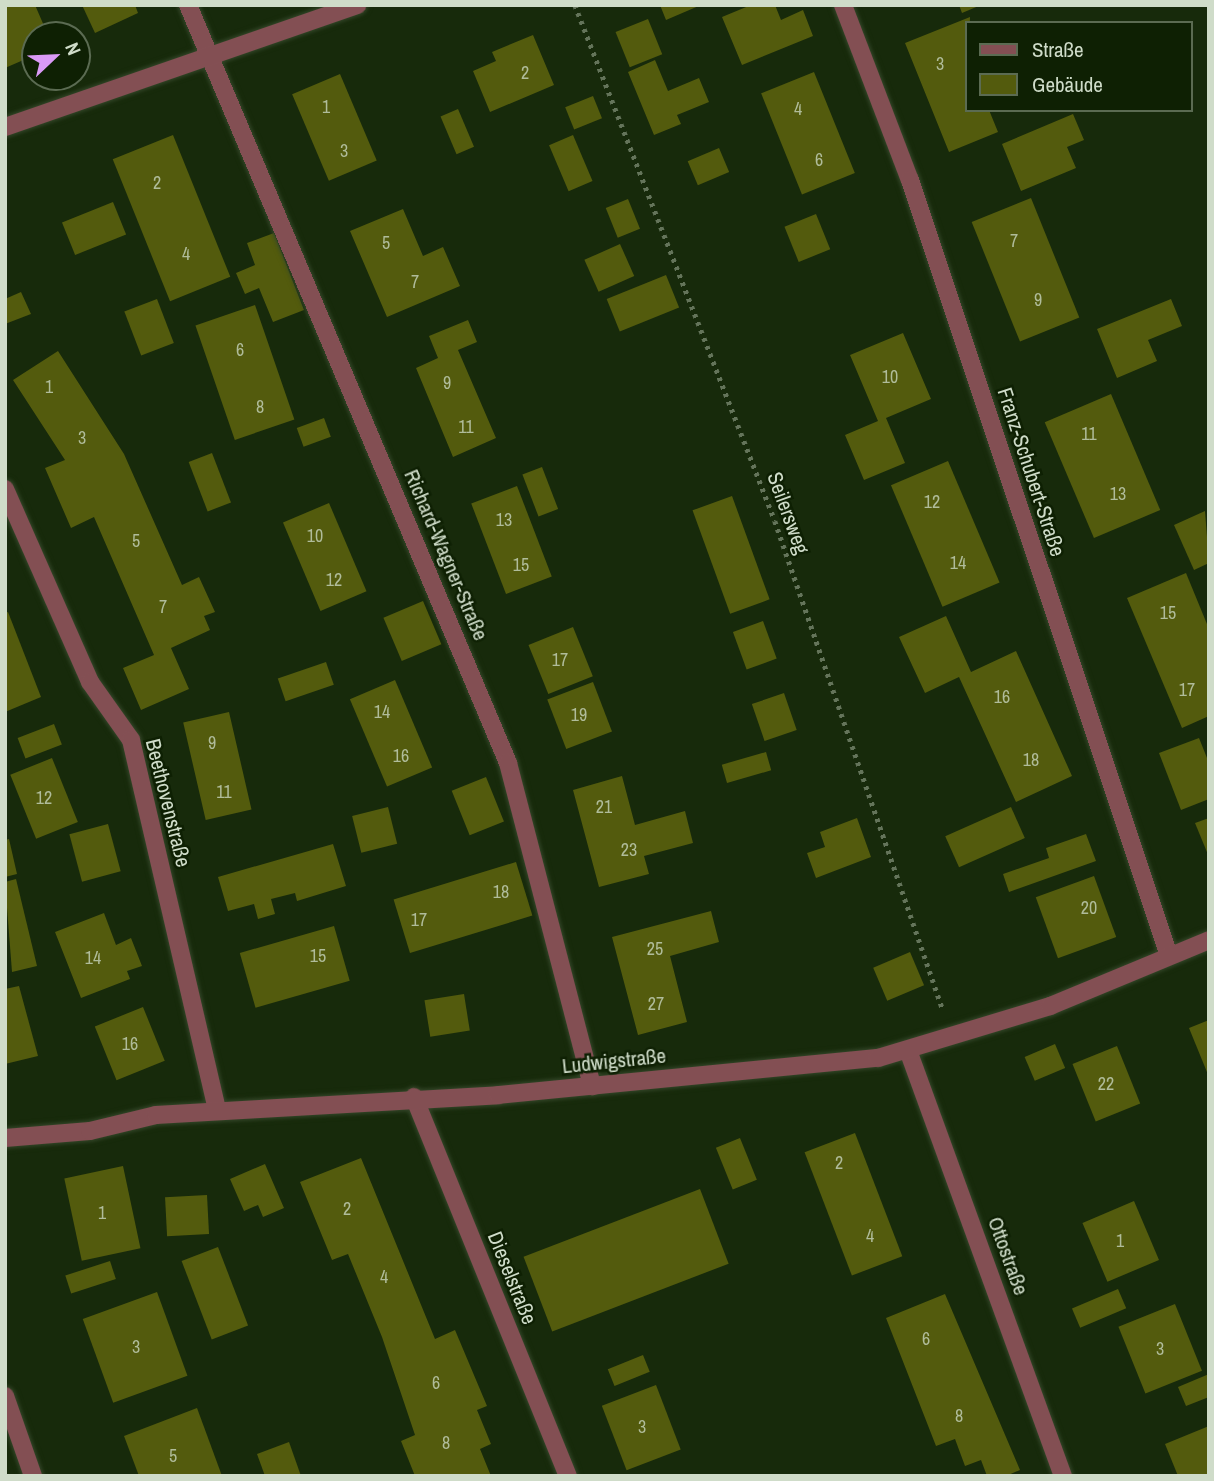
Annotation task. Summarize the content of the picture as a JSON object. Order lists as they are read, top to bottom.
{
  "streets": {
    "street": [
      "Franz-Schubert-Straße",
      "Richard-Wagner-Straße",
      "Beethovenstraße",
      "Ludwigstraße",
      "Ottostraße",
      "Dieselstraße"
    ],
    "path": ["Seilersweg"]
  },
  "crossings": [
    ["Franz-Schubert-Straße", "Ludwigstraße"],
    ["Seilersweg", "Ludwigstraße"],
    ["Richard-Wagner-Straße", "Ludwigstraße"],
    ["Beethovenstraße", "Ludwigstraße"],
    ["Ludwigstraße", "Ottostraße"],
    ["Ludwigstraße", "Dieselstraße"]
  ],
  "house_numbers": [
    "3",
    "2",
    "1",
    "4",
    "3",
    "6",
    "2",
    "7",
    "5",
    "4",
    "7",
    "9",
    "6",
    "10",
    "9",
    "1",
    "8",
    "11",
    "11",
    "3",
    "13",
    "12",
    "13",
    "10",
    "5",
    "14",
    "15",
    "12",
    "7",
    "15",
    "17",
    "17",
    "16",
    "14",
    "19",
    "9",
    "16",
    "18",
    "11",
    "12",
    "21",
    "23",
    "18",
    "20",
    "17",
    "25",
    "15",
    "14",
    "27",
    "16",
    "22",
    "2",
    "2",
    "1",
    "4",
    "1",
    "4",
    "6",
    "3",
    "3",
    "6",
    "8",
    "3",
    "8",
    "5"
  ],
  "legend": ["Straße", "Gebäude"],
  "north": "top right"
}
